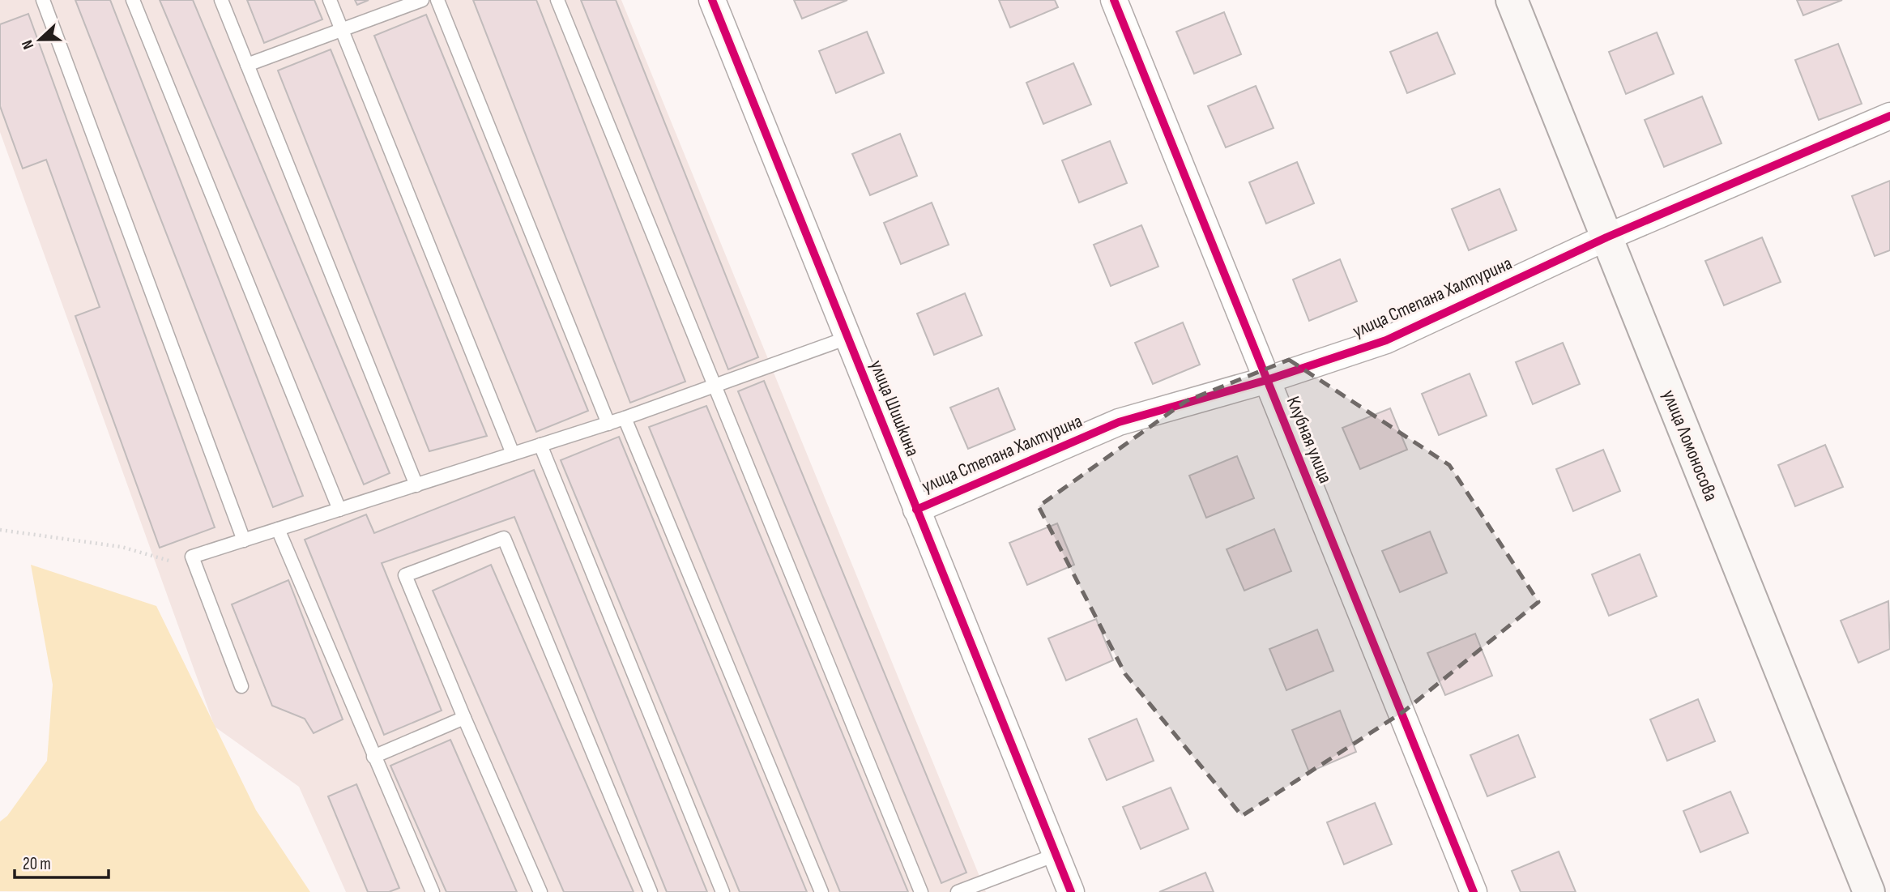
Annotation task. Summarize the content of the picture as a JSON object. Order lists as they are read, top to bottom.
{
  "streets": {
    "street": [
      "улица Степана Халтурина",
      "улица Шишкина",
      "Клубная улица",
      "улица Ломоносова"
    ]
  },
  "crossings": [
    ["улица Степана Халтурина", "улица Шишкина"],
    ["улица Степана Халтурина", "Клубная улица"],
    ["улица Степана Халтурина", "улица Ломоносова"]
  ],
  "scale_bar": "20 m",
  "north": "left"
}
